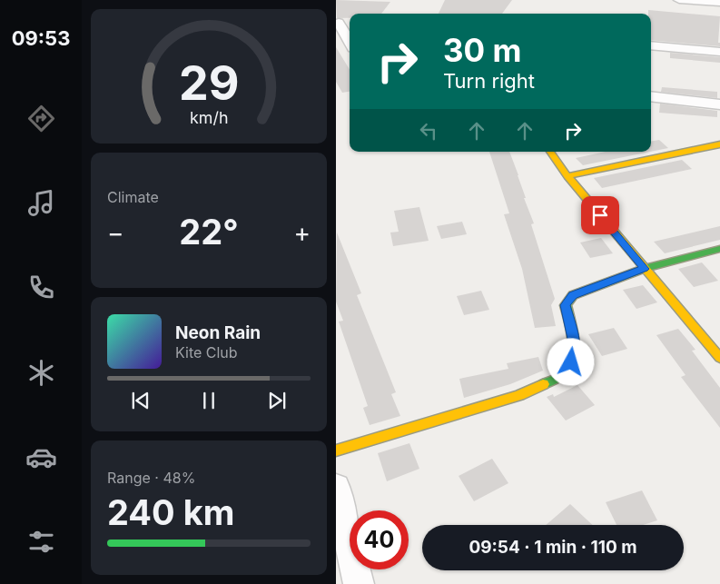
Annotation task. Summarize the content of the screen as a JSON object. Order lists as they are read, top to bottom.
{
  "page": {
    "tabs": "09:53",
    "turn": ["30 m", "Turn right"],
    "tile": [
      "Climate",
      ["Range · 48%", "240 km"]
    ],
    "heat": ["−", "22°", "+"],
    "song": ["Neon Rain", "Kite Club"],
    "limit": "40",
    "trip": "09:54 · 1 min · 110 m",
    "gauge": ["29", "km/h"]
  }
}
